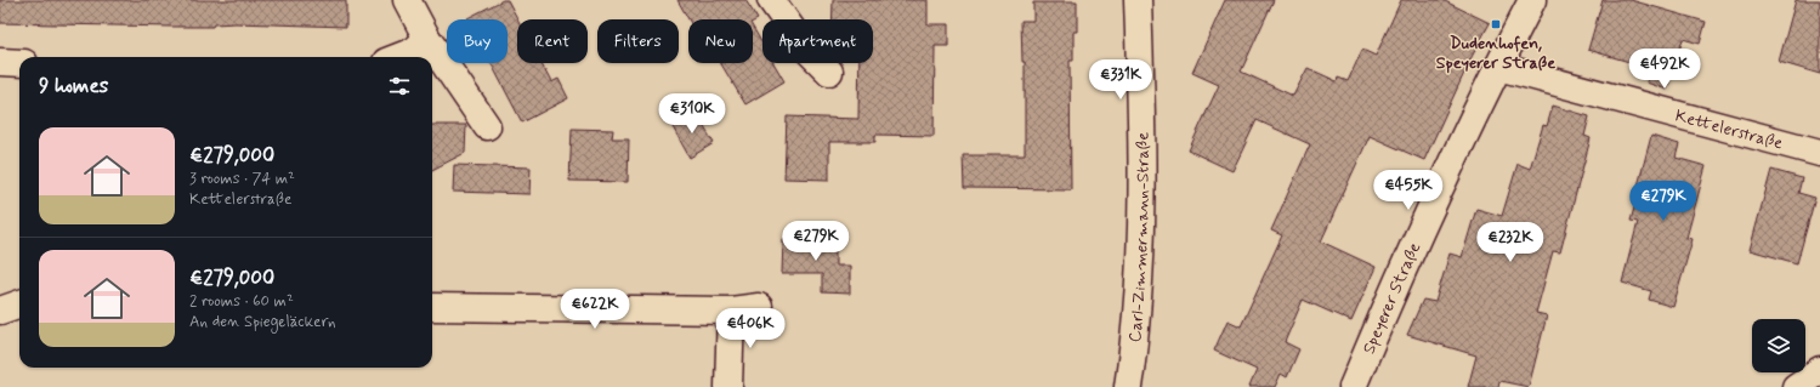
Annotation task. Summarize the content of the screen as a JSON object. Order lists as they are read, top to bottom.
{
  "streets": {
    "street": ["Kettelerstraße", "Carl-Zimmermann-Straße", "Speyerer Straße"]
  },
  "crossings": [
    ["Kettelerstraße", "Speyerer Straße"]
  ],
  "places": {
    "transit": ["Dudenhofen, Speyerer Straße"]
  },
  "page": {
    "chip": [
      "Buy",
      "Rent",
      "Filters",
      "New",
      "Apartment"
    ],
    "price": [
      "€492K",
      "€331K",
      "€310K",
      "€455K",
      "€279K",
      "€279K",
      "€232K",
      "€622K",
      "€406K"
    ],
    "heading": "9 homes",
    "list": [
      {
        "name": "€279,000",
        "note": "3 rooms · 74 m² · Kettelerstraße"
      },
      {
        "name": "€279,000",
        "note": "2 rooms · 60 m² · An den Spiegeläckern"
      }
    ]
  }
}
